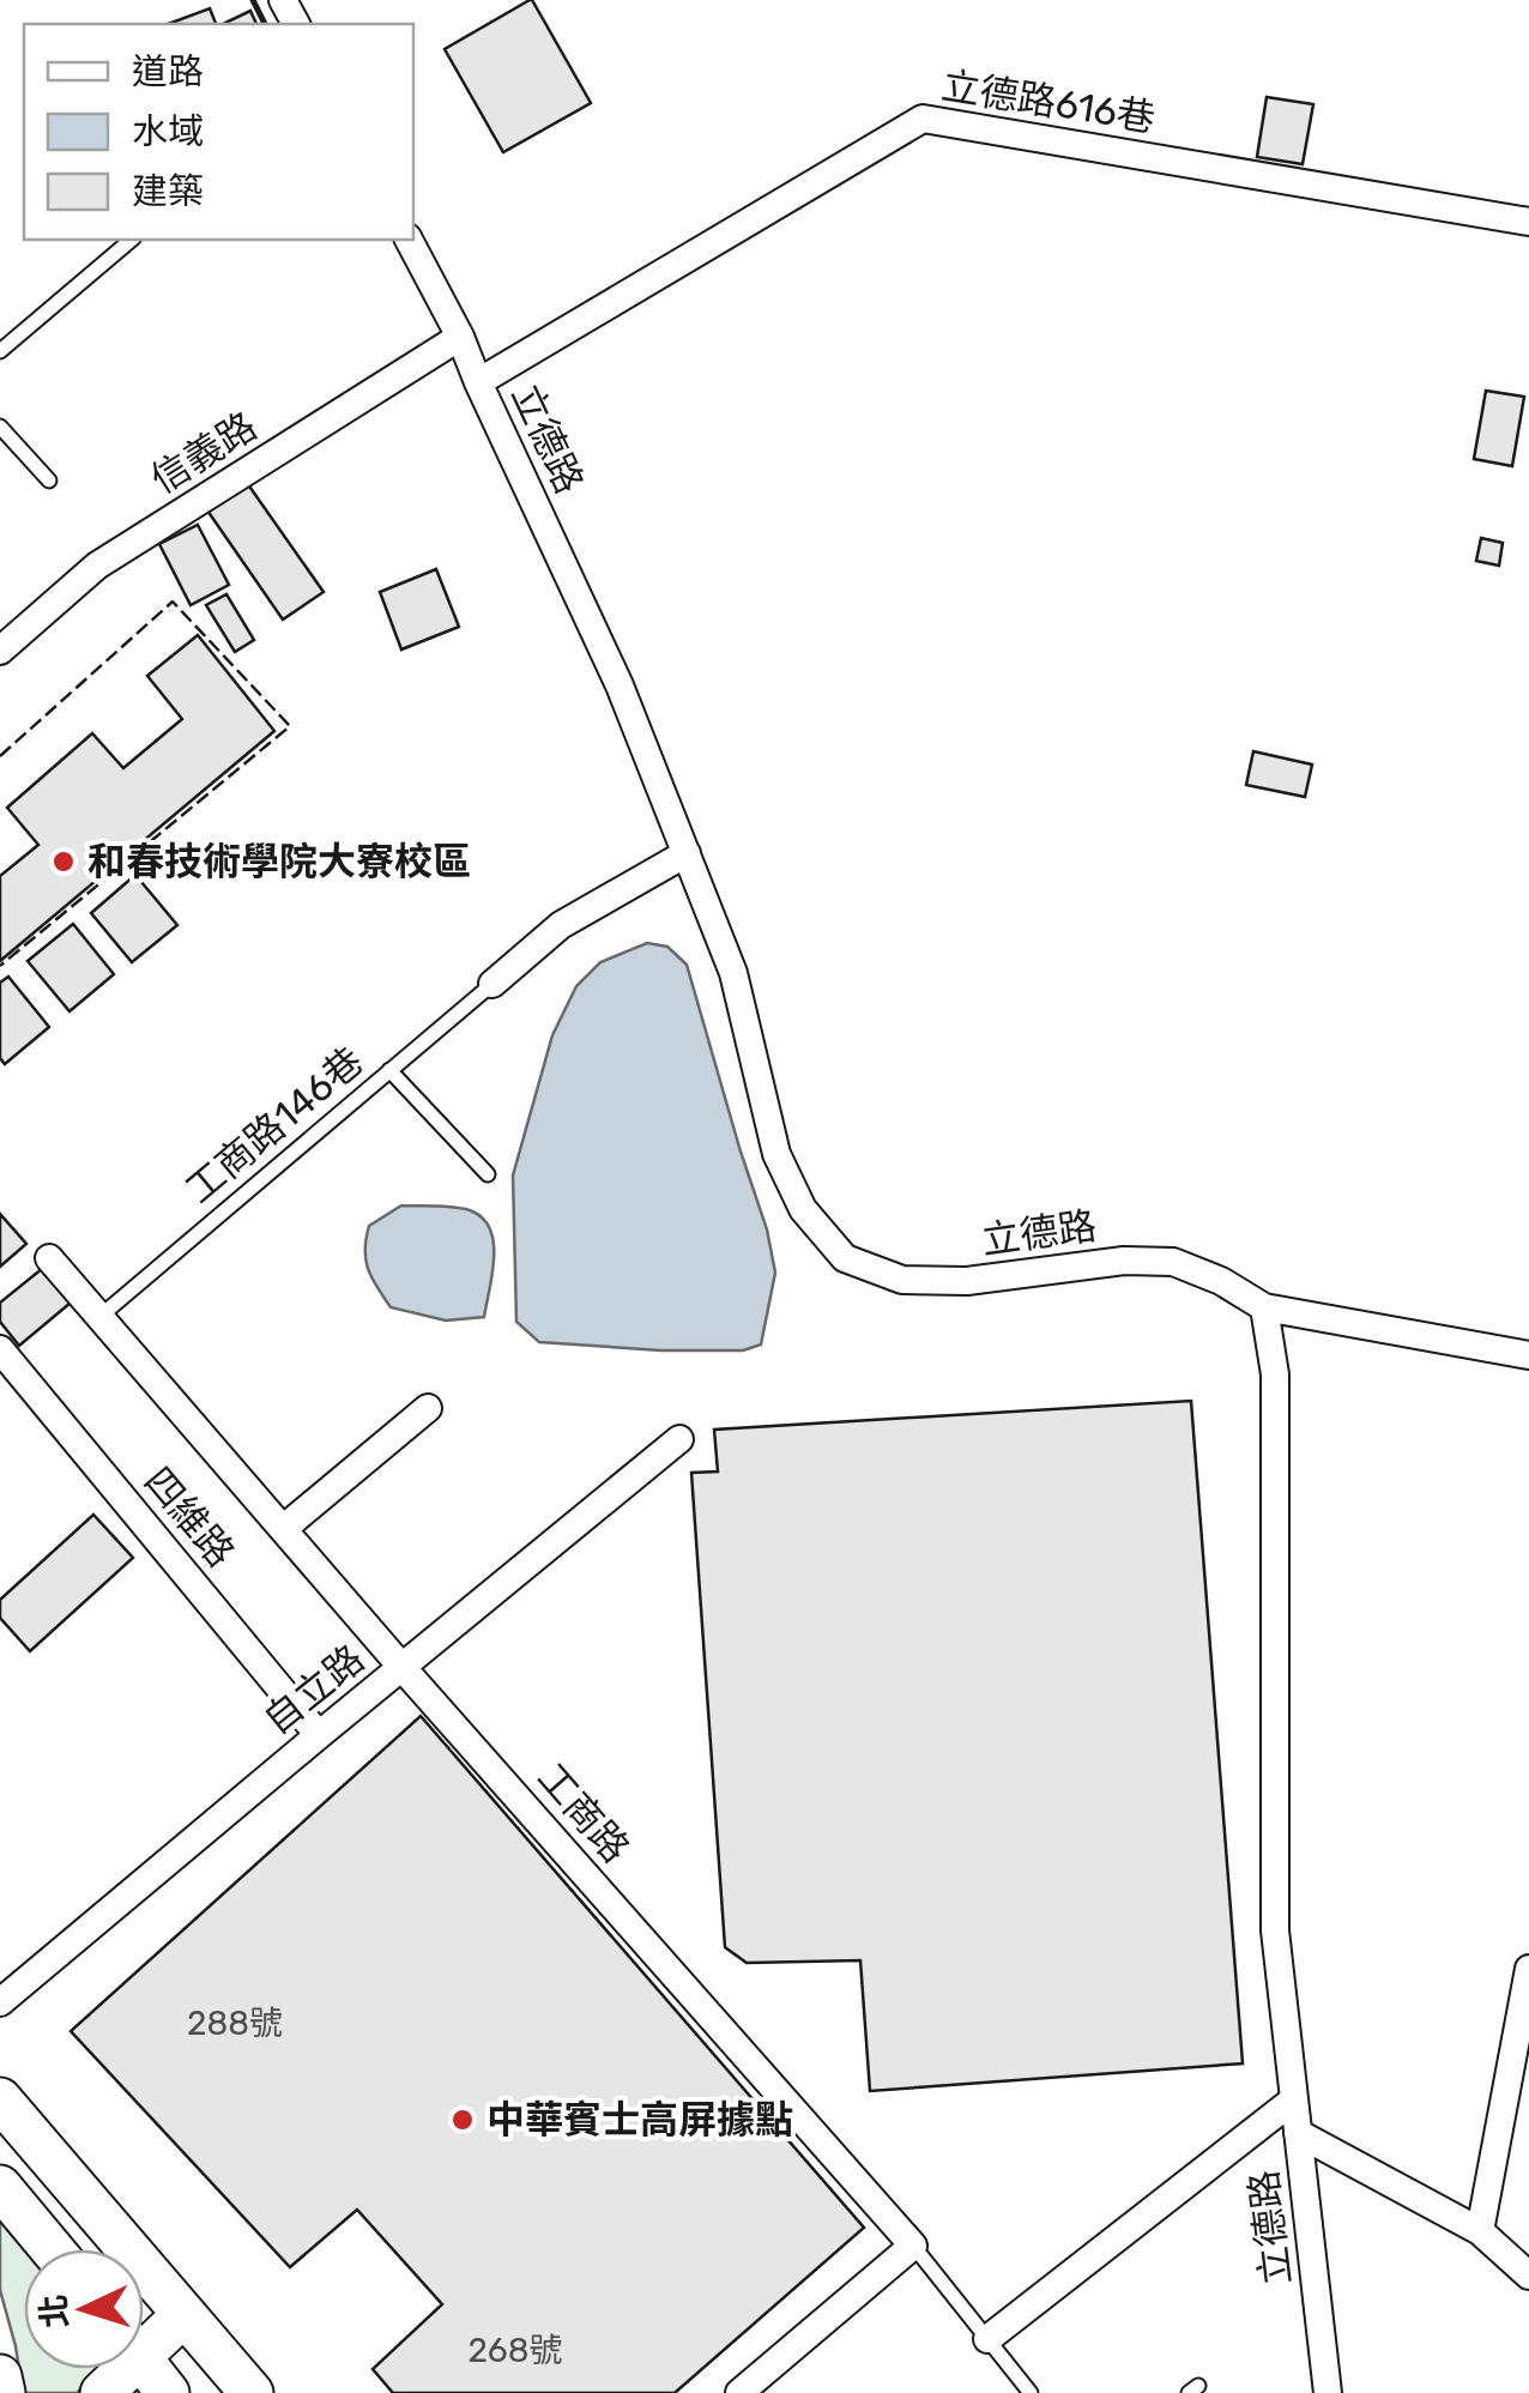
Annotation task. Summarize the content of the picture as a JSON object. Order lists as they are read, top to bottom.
{
  "streets": {
    "street": [
      "立德路616巷",
      "立德路",
      "信義路",
      "四維路",
      "自立路",
      "工商路"
    ],
    "lane": ["工商路146巷"]
  },
  "crossings": [
    ["立德路616巷", "立德路"],
    ["立德路", "信義路"],
    ["工商路146巷", "工商路"],
    ["四維路", "自立路"],
    ["自立路", "工商路"]
  ],
  "places": ["和春技術學院大寮校區", "中華賓士高屏據點"],
  "house_numbers": ["288號", "268號"],
  "legend": ["道路", "水域", "建築"],
  "north": "left"
}
